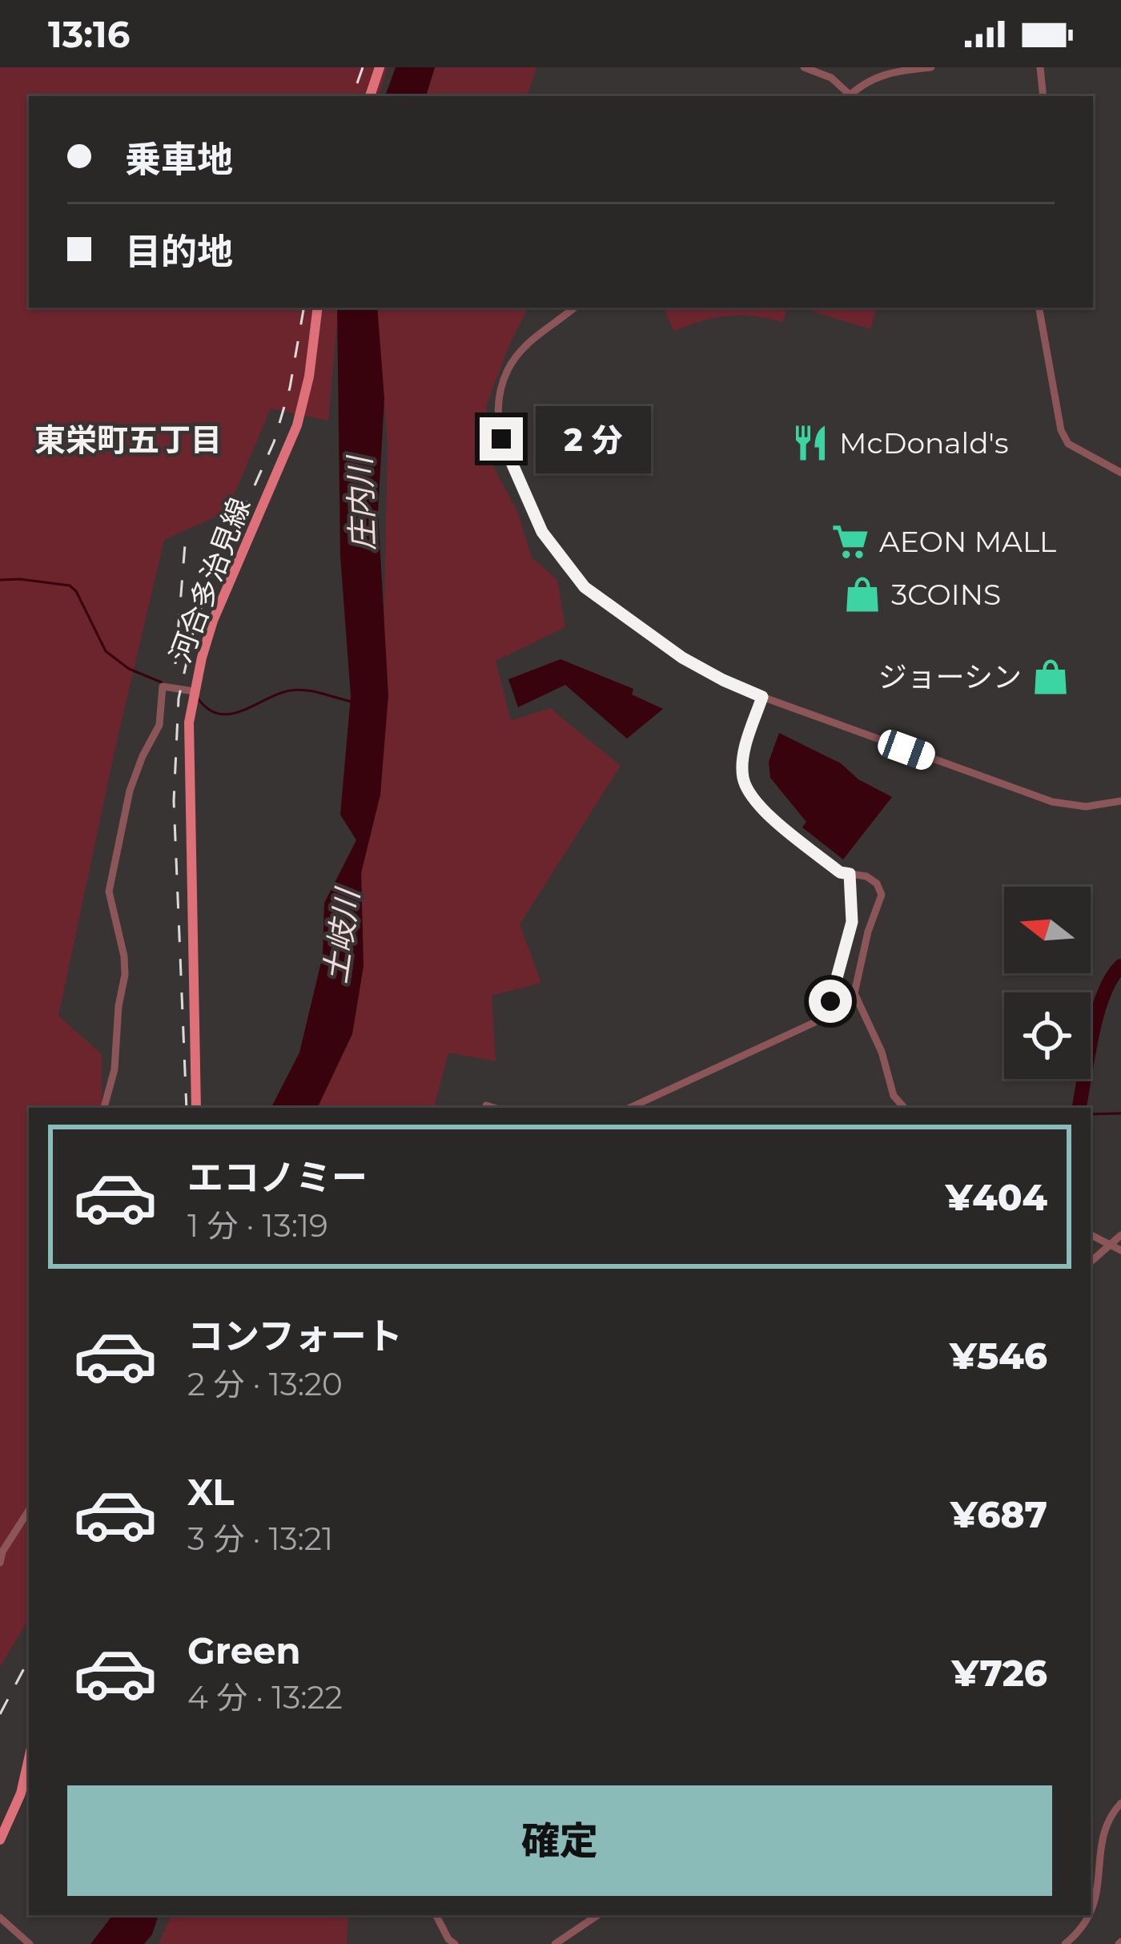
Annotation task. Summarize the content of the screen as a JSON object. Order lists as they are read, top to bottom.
{
  "streets": {
    "main road": ["河合多治見線"]
  },
  "districts": ["東栄町五丁目"],
  "water": ["庄内川", "土岐川"],
  "places": {
    "restaurant": ["McDonald's"],
    "supermarket": ["AEON MALL"],
    "shop": ["3COINS", "ジョーシン"]
  },
  "north": "left",
  "page": {
    "status": "13:16",
    "banner": ["乗車地", "目的地"],
    "bubble": "2 分",
    "list": [
      {
        "name": "エコノミー",
        "note": "1 分 · 13:19",
        "value": "¥404"
      },
      {
        "name": "コンフォート",
        "note": "2 分 · 13:20",
        "value": "¥546"
      },
      {
        "name": "XL",
        "note": "3 分 · 13:21",
        "value": "¥687"
      },
      {
        "name": "Green",
        "note": "4 分 · 13:22",
        "value": "¥726"
      }
    ],
    "buttons": "確定"
  }
}
